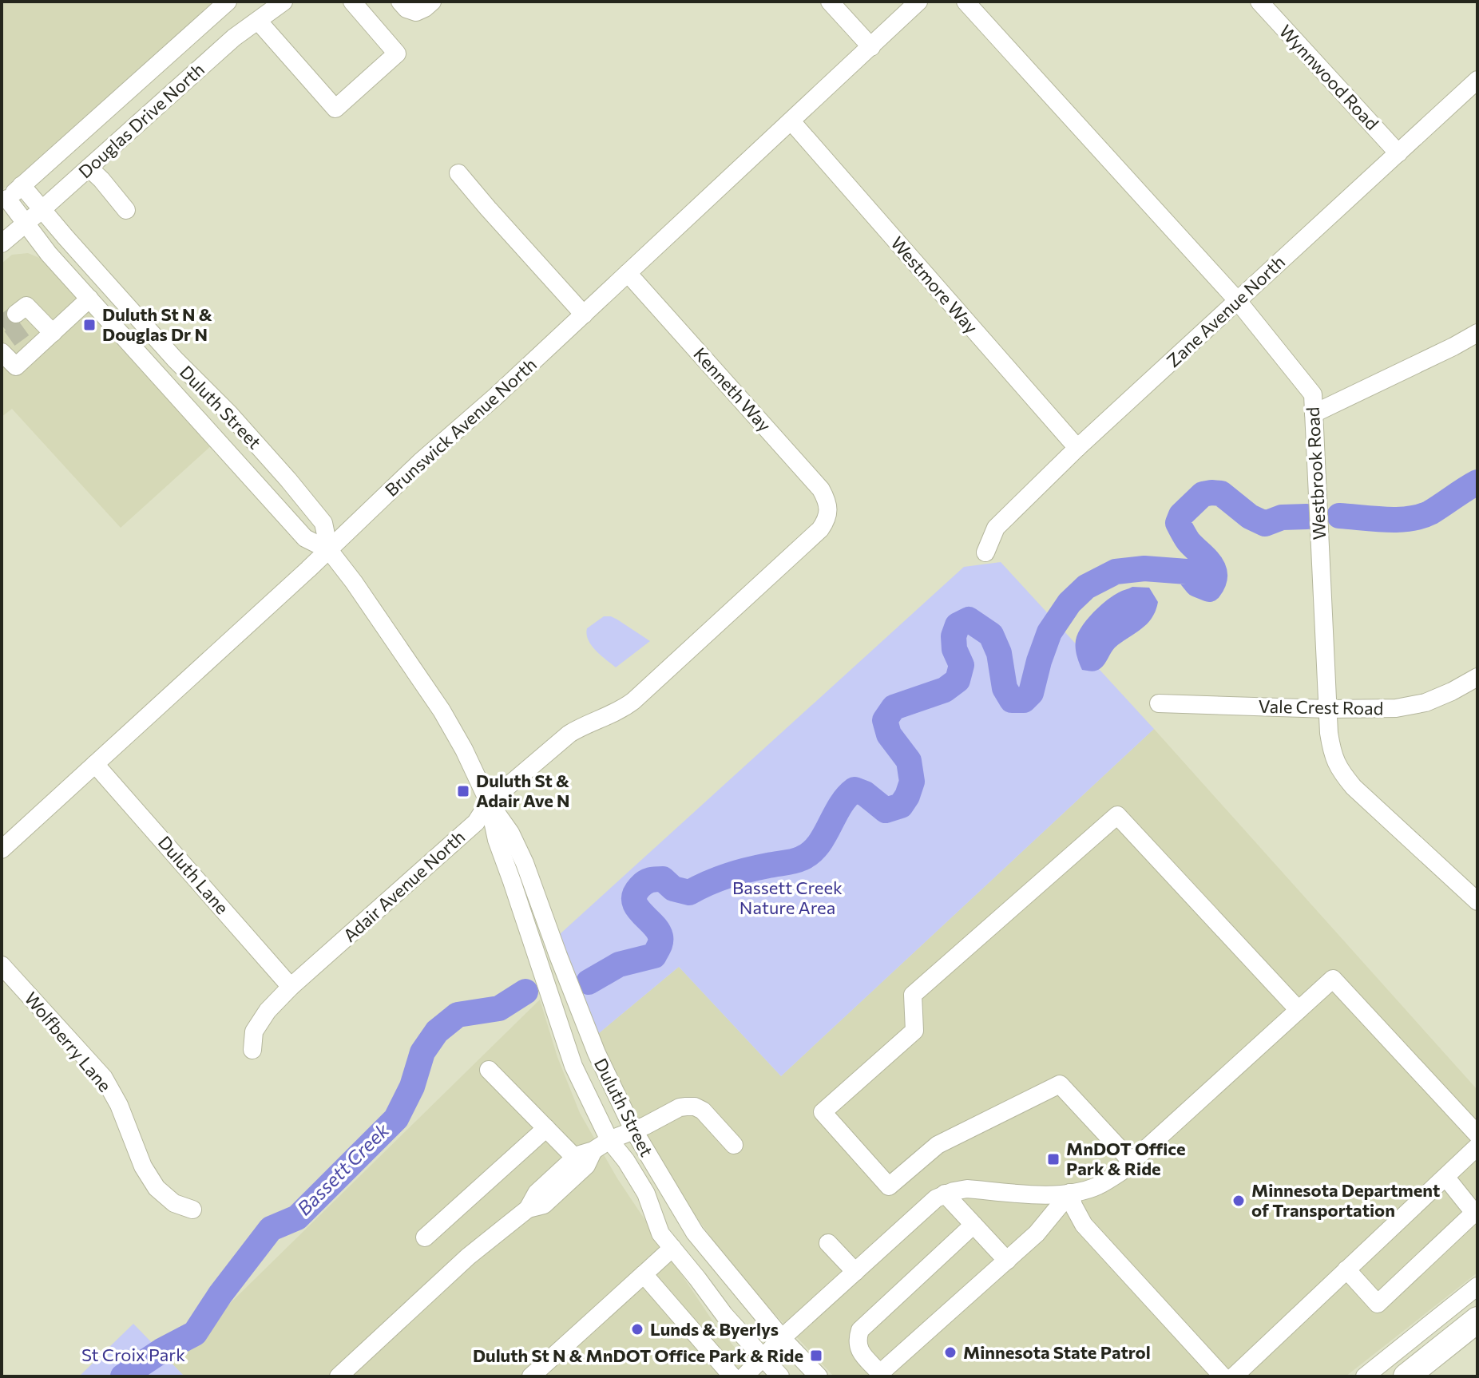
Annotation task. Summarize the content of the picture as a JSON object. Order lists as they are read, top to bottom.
{
  "streets": {
    "street": [
      "Wynnwood Road",
      "Douglas Drive North",
      "Westmore Way",
      "Zane Avenue North",
      "Kenneth Way",
      "Duluth Street",
      "Brunswick Avenue North",
      "Westbrook Road",
      "Vale Crest Road",
      "Duluth Lane",
      "Adair Avenue North",
      "Wolfberry Lane"
    ]
  },
  "crossings": [
    ["Wynnwood Road", "Zane Avenue North"],
    ["Douglas Drive North", "Duluth Street"],
    ["Westmore Way", "Zane Avenue North"],
    ["Westmore Way", "Brunswick Avenue North"],
    ["Zane Avenue North", "Westbrook Road"],
    ["Kenneth Way", "Brunswick Avenue North"],
    ["Kenneth Way", "Adair Avenue North"],
    ["Duluth Street", "Brunswick Avenue North"],
    ["Duluth Street", "Adair Avenue North"],
    ["Brunswick Avenue North", "Duluth Lane"],
    ["Westbrook Road", "Vale Crest Road"],
    ["Duluth Lane", "Adair Avenue North"]
  ],
  "water": ["Bassett Creek"],
  "parks": ["Bassett Creek Nature Area", "St Croix Park"],
  "places": {
    "transit": [
      "Duluth St N & Douglas Dr N",
      "Duluth St & Adair Ave N",
      "MnDOT Office Park & Ride",
      "Duluth St N & MnDOT Office Park & Ride"
    ],
    "other": ["Minnesota Department of Transportation", "Lunds & Byerlys", "Minnesota State Patrol"]
  }
}
